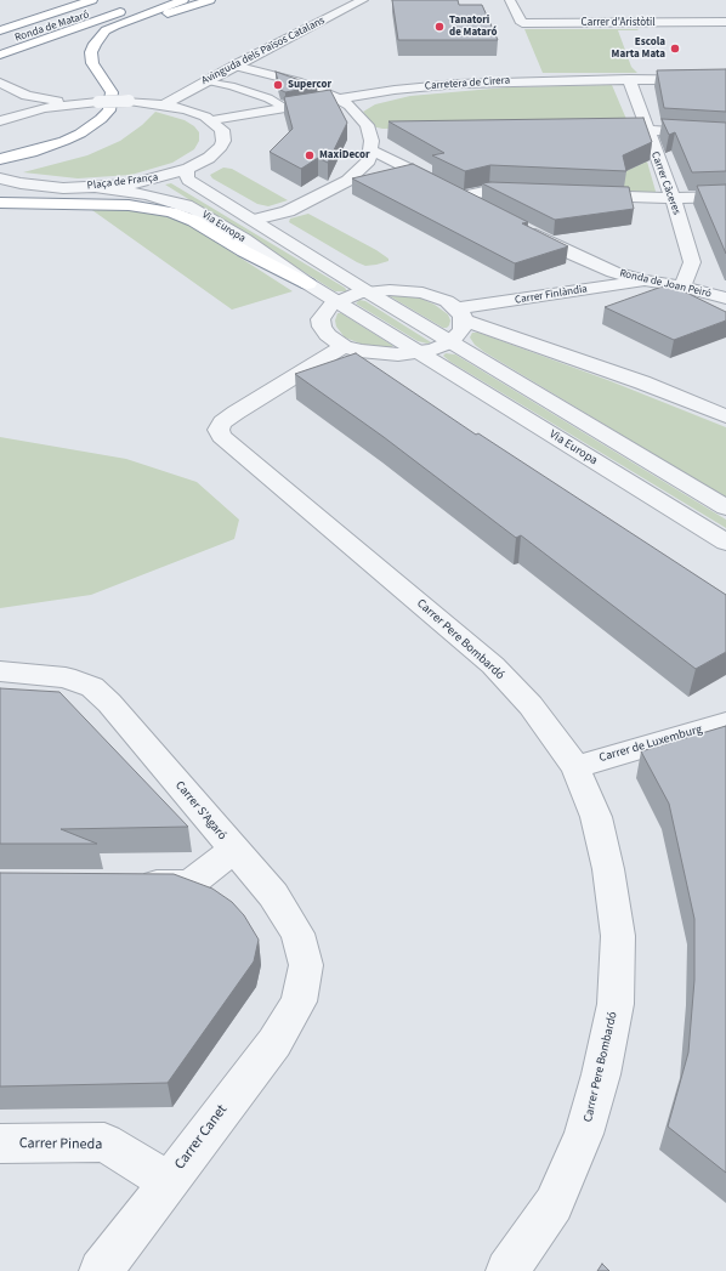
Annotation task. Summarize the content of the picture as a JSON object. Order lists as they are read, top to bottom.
{
  "streets": {
    "highway": ["Ronda de Mataró"],
    "street": [
      "Carrer d'Aristòtil",
      "Avinguda dels Països Catalans",
      "Carretera de Cirera",
      "Plaça de França",
      "Carrer Càceres",
      "Via Europa",
      "Ronda de Joan Peiró",
      "Carrer Finlàndia",
      "Carrer Pere Bombardó",
      "Carrer de Luxemburg",
      "Carrer S'Agaró",
      "Carrer Canet",
      "Carrer Pineda"
    ]
  },
  "crossings": [
    ["Carretera de Cirera", "Plaça de França"],
    ["Carretera de Cirera", "Carrer Càceres"],
    ["Plaça de França", "Via Europa"],
    ["Carrer Càceres", "Ronda de Joan Peiró"],
    ["Ronda de Joan Peiró", "Carrer Finlàndia"],
    ["Carrer Pere Bombardó", "Carrer de Luxemburg"],
    ["Carrer S'Agaró", "Carrer Canet"],
    ["Carrer Canet", "Carrer Pineda"]
  ],
  "places": [
    "Tanatori de Mataró",
    "Escola Marta Mata",
    "Supercor",
    "MaxiDecor"
  ]
}
